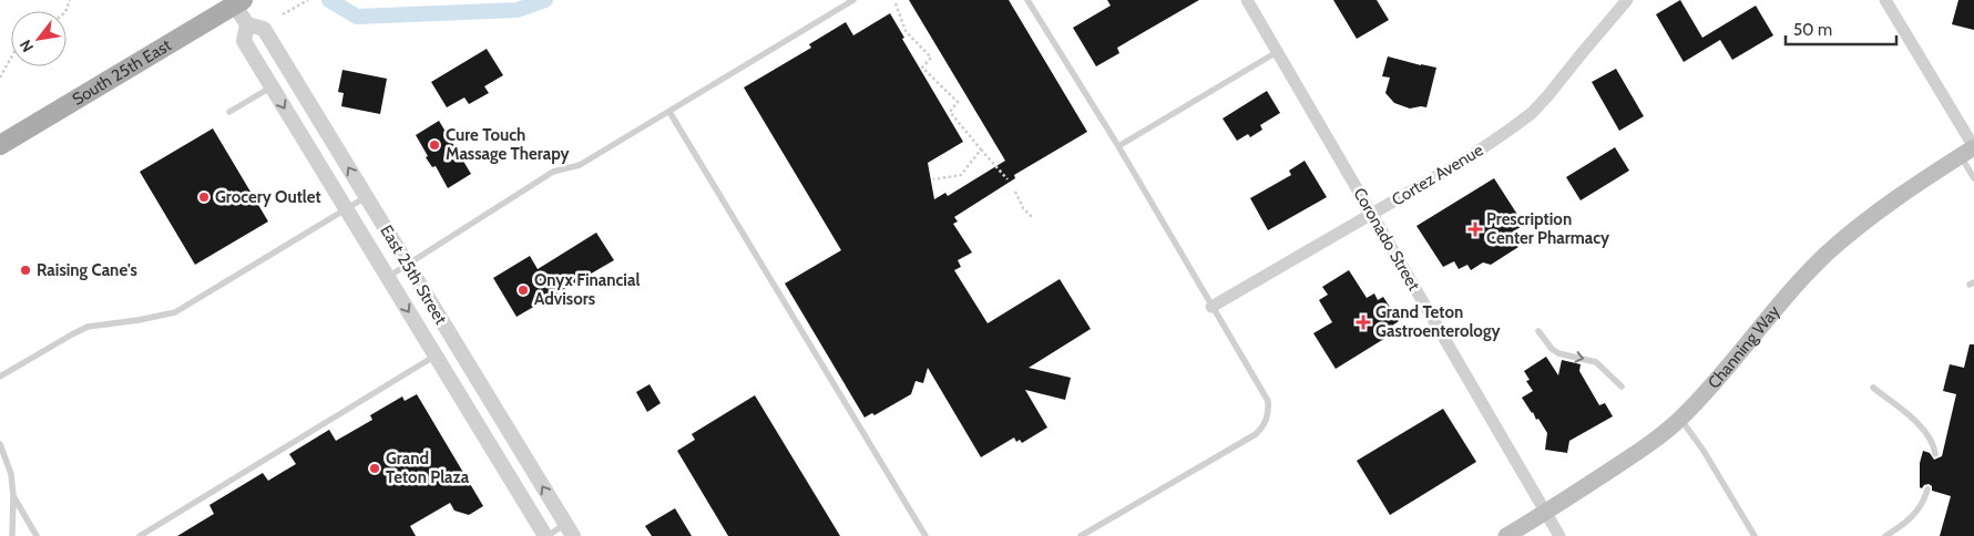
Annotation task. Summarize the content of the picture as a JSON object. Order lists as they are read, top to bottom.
{
  "streets": {
    "main road": ["South 25th East", "Channing Way"],
    "street": ["Cortez Avenue", "Coronado Street", "East 25th Street"]
  },
  "crossings": [
    ["South 25th East", "East 25th Street"],
    ["Cortez Avenue", "Coronado Street"],
    ["Coronado Street", "Channing Way"]
  ],
  "places": {
    "other": [
      "Cure Touch Massage Therapy",
      "Grocery Outlet",
      "Raising Cane's",
      "Onyx Financial Advisors",
      "Grand Teton Plaza"
    ],
    "health": ["Prescription Center Pharmacy", "Grand Teton Gastroenterology"]
  },
  "scale_bar": "50 m",
  "north": "bottom left"
}
